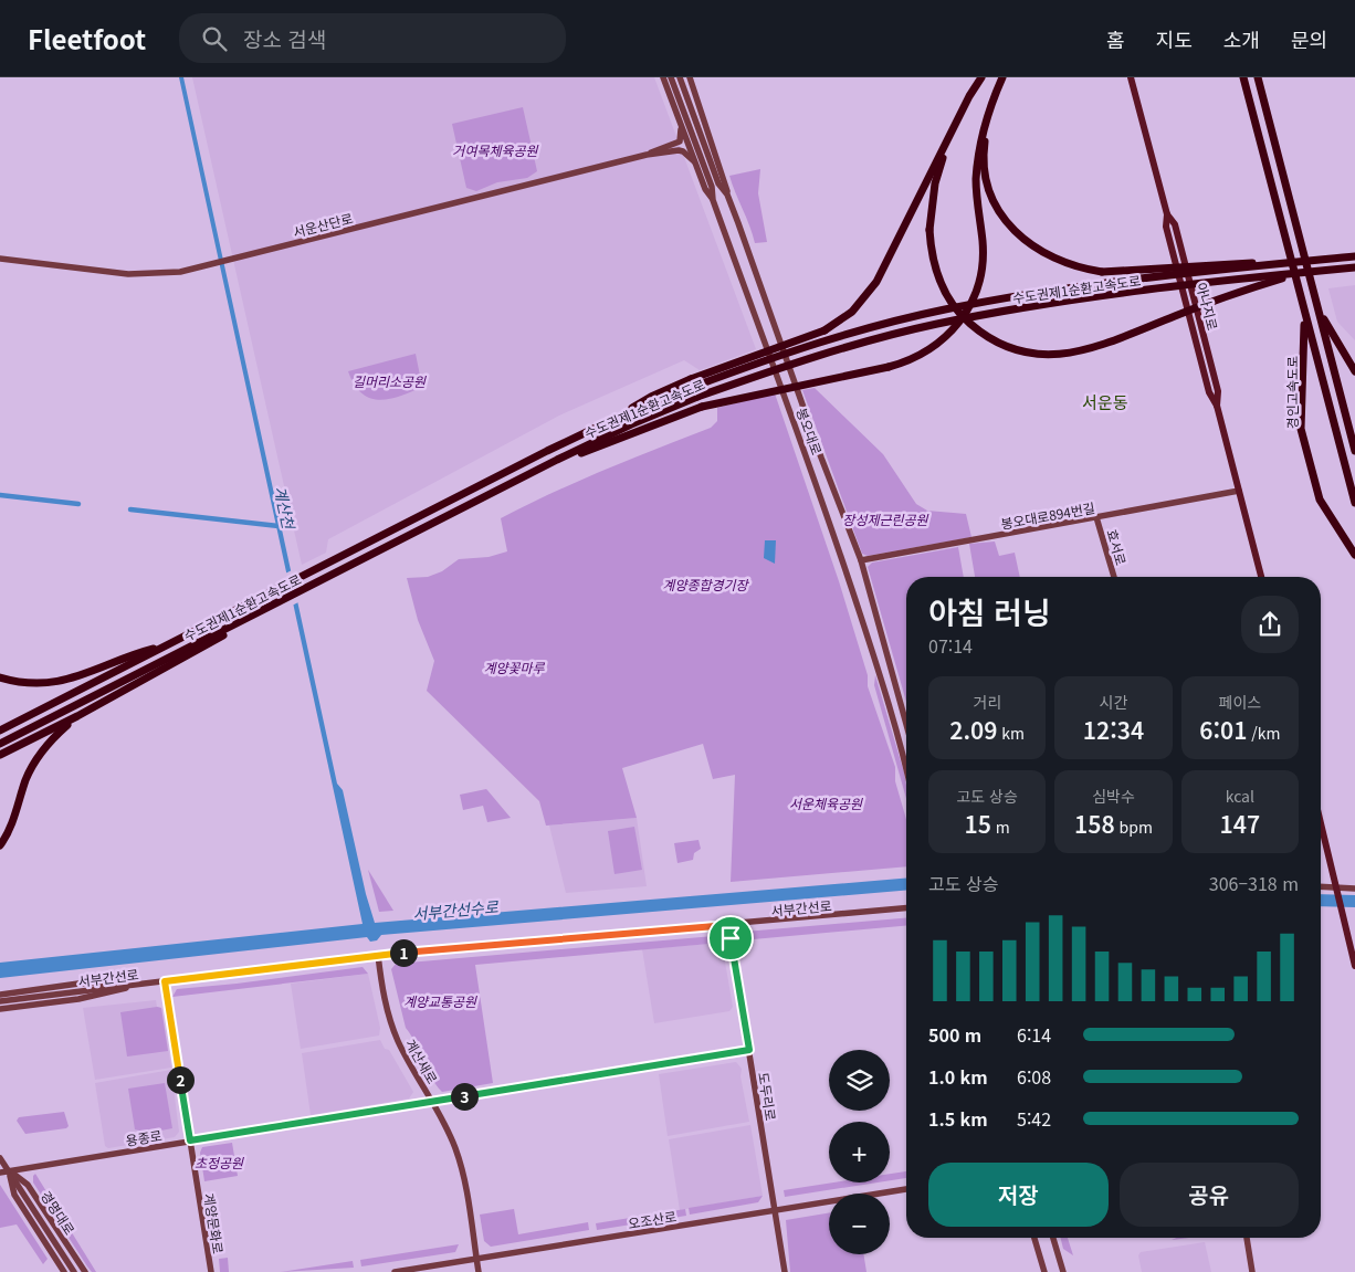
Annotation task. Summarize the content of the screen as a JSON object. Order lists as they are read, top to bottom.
{
  "streets": {
    "highway": ["수도권제1순환고속도로", "경인고속도로"],
    "main road": ["아나지로"],
    "street": [
      "서운산단로",
      "봉오대로",
      "봉오대로894번길",
      "효서로",
      "서부간선로",
      "계산새로",
      "도두리로",
      "용종로",
      "경명대로",
      "오조산로",
      "계양문화로"
    ]
  },
  "crossings": [
    ["아나지로", "봉오대로894번길"],
    ["봉오대로", "봉오대로894번길"],
    ["봉오대로894번길", "효서로"],
    ["서부간선로", "계산새로"],
    ["서부간선로", "도두리로"],
    ["서부간선로", "계양문화로"],
    ["계산새로", "용종로"],
    ["계산새로", "오조산로"],
    ["도두리로", "용종로"],
    ["도두리로", "오조산로"],
    ["용종로", "경명대로"],
    ["용종로", "계양문화로"]
  ],
  "districts": ["서운동"],
  "water": ["계산천", "서부간선수로"],
  "parks": [
    "거여목체육공원",
    "길머리소공원",
    "장성제근린공원",
    "계양종합경기장",
    "계양꽃마루",
    "서운체육공원",
    "계양교통공원",
    "초정공원"
  ],
  "page": {
    "header": "Fleetfoot",
    "search": "장소 검색",
    "nav": [
      "홈",
      "지도",
      "소개",
      "문의"
    ],
    "heading": ["아침 러닝", "07:14"],
    "stats": [
      ["거리", "2.09 km"],
      ["시간", "12:34"],
      ["페이스", "6:01 /km"],
      ["고도 상승", "15 m"],
      ["심박수", "158 bpm"],
      ["kcal", "147"]
    ],
    "chart": ["고도 상승", "306–318 m"],
    "pins": ["1", "2", "3"],
    "list": [
      {
        "name": "500 m",
        "note": "6:14"
      },
      {
        "name": "1.0 km",
        "note": "6:08"
      },
      {
        "name": "1.5 km",
        "note": "5:42"
      }
    ],
    "map_buttons": ["+", "−"],
    "buttons": ["저장", "공유"]
  }
}
